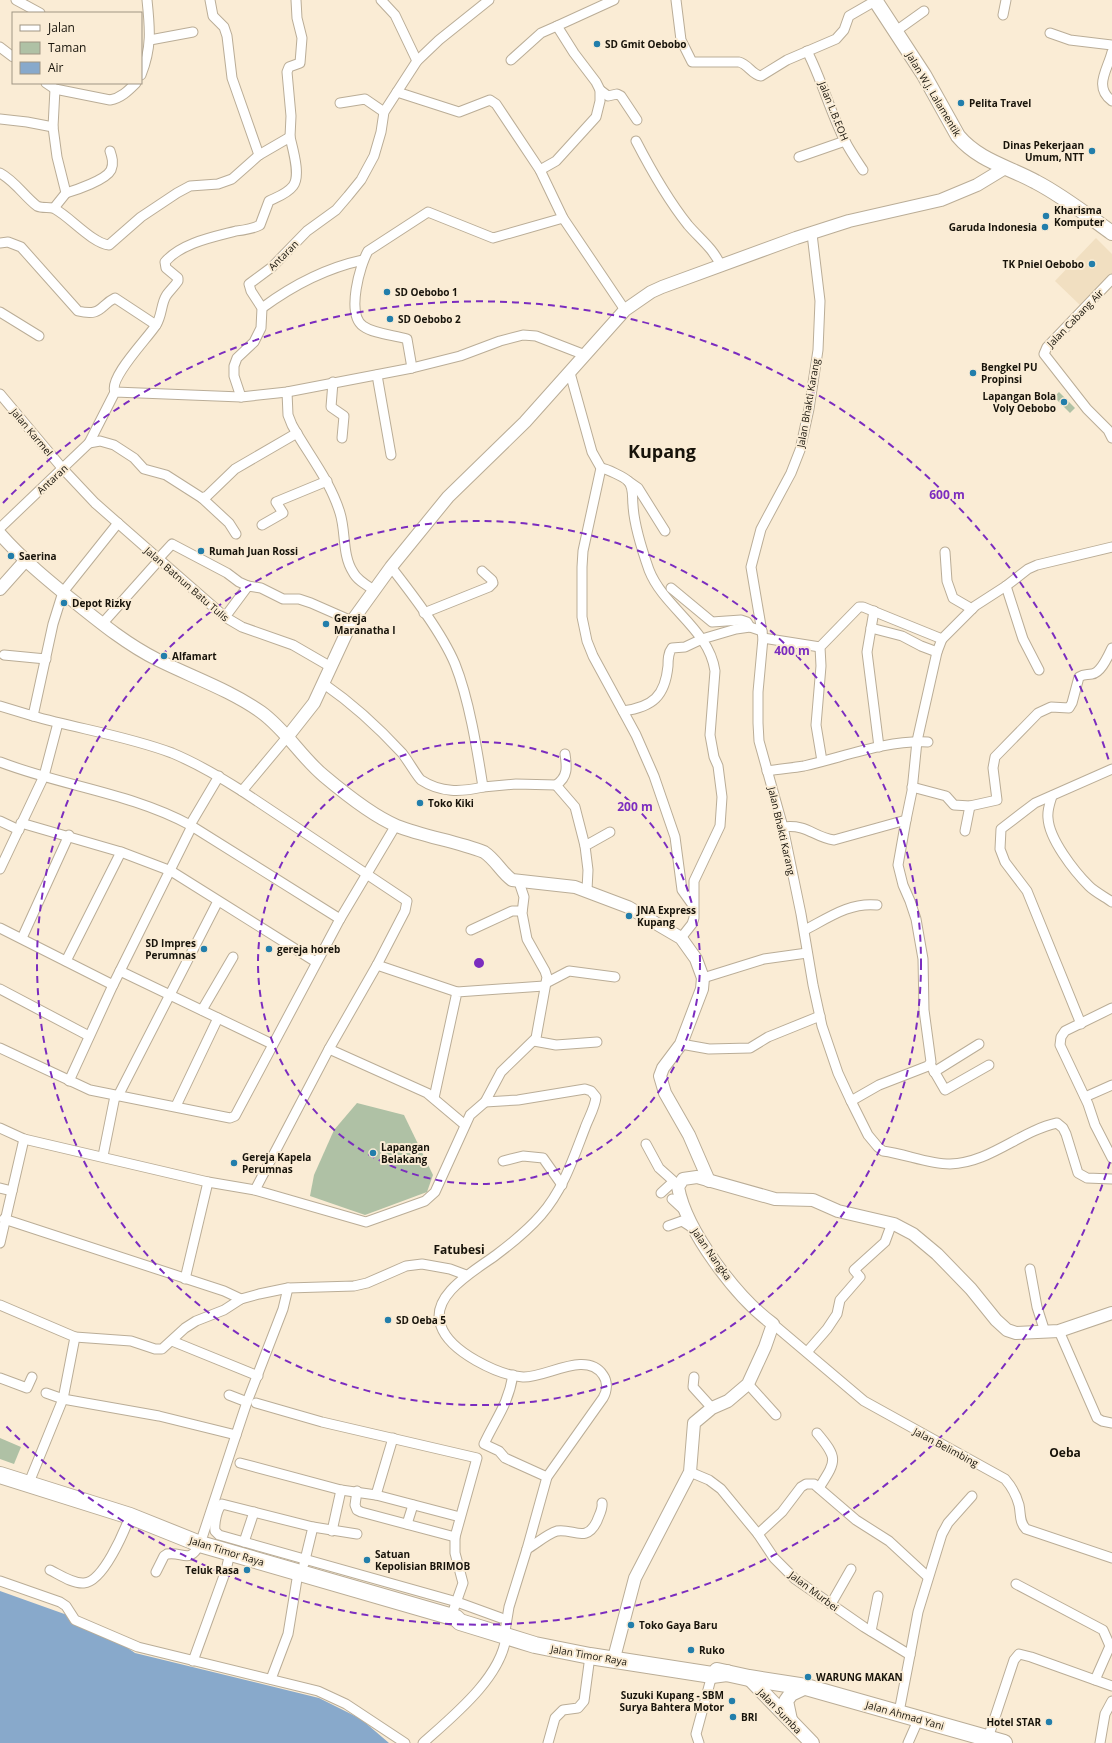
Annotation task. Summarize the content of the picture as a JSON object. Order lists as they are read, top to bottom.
{
  "streets": {
    "highway": ["Jalan Timor Raya", "Jalan Ahmad Yani"],
    "main road": ["Jalan W.J. Lalamentik", "Jalan Sumba"],
    "street": [
      "Jalan L.B.EOH",
      "Antaran",
      "Jalan Cabang Air",
      "Jalan Bhakti Karang",
      "Jalan Karmel",
      "Jalan Batnun Batu Tulis",
      "Jalan Nangka",
      "Jalan Belimbing",
      "Jalan Murbei"
    ]
  },
  "crossings": [
    ["Antaran", "Jalan Karmel"],
    ["Antaran", "Jalan Batnun Batu Tulis"],
    ["Jalan Karmel", "Jalan Batnun Batu Tulis"],
    ["Jalan Nangka", "Jalan Belimbing"],
    ["Jalan Timor Raya", "Jalan Sumba"],
    ["Jalan Timor Raya", "Jalan Ahmad Yani"]
  ],
  "districts": ["Kupang", "Fatubesi", "Oeba"],
  "places": [
    "SD Gmit Oebobo",
    "Pelita Travel",
    "Dinas Pekerjaan Umum, NTT",
    "Kharisma Komputer",
    "Garuda Indonesia",
    "TK Pniel Oebobo",
    "SD Oebobo 1",
    "SD Oebobo 2",
    "Bengkel PU Propinsi",
    "Lapangan Bola Voly Oebobo",
    "Rumah Juan Rossi",
    "Saerina",
    "Depot Rizky",
    "Gereja Maranatha I",
    "Alfamart",
    "Toko Kiki",
    "JNA Express Kupang",
    "SD Impres Perumnas",
    "gereja horeb",
    "Lapangan Belakang",
    "Gereja Kapela Perumnas",
    "SD Oeba 5",
    "Satuan Kepolisian BRIMOB",
    "Teluk Rasa",
    "Toko Gaya Baru",
    "Ruko",
    "WARUNG MAKAN",
    "Suzuki Kupang - SBM Surya Bahtera Motor",
    "BRI",
    "Hotel STAR"
  ],
  "legend": ["Jalan", "Taman", "Air"],
  "rings": ["600 m", "400 m", "200 m"]
}
